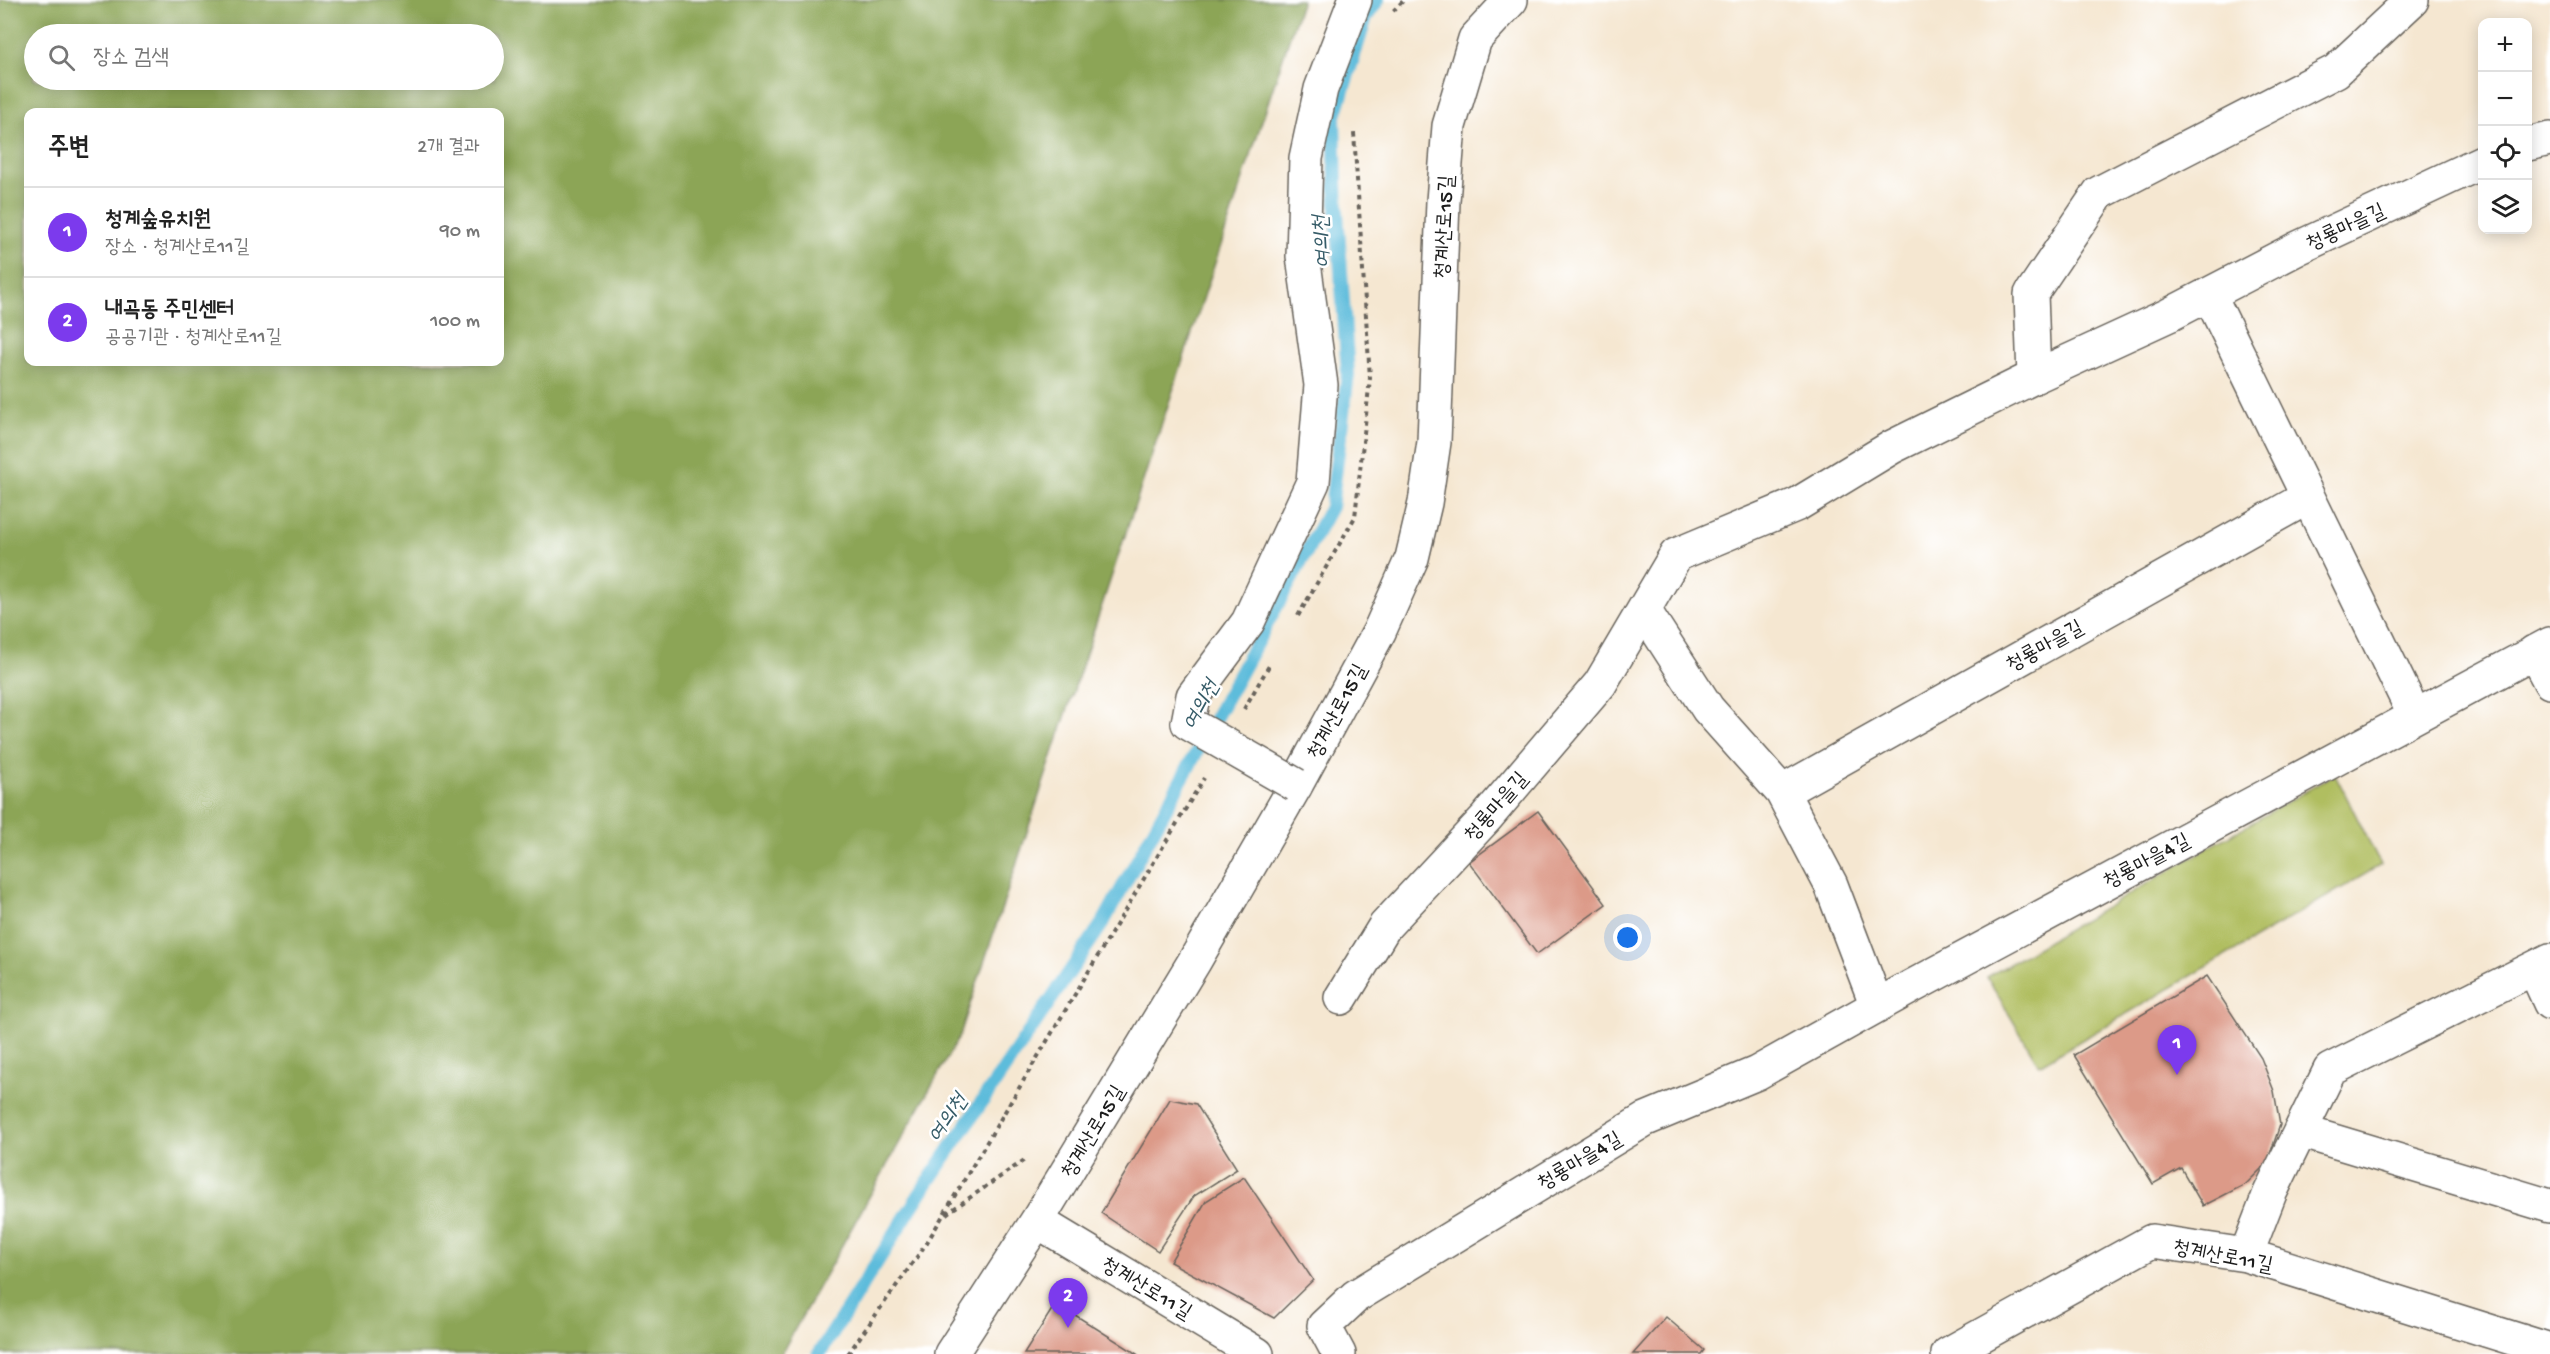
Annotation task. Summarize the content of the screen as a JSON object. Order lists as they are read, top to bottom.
{
  "streets": {
    "street": [
      "청룡마을길",
      "청계산로15길",
      "청룡마을4길",
      "청계산로11길"
    ]
  },
  "crossings": [
    ["청계산로15길", "청계산로11길"]
  ],
  "water": ["여의천"],
  "page": {
    "map_buttons": ["+", "−"],
    "search": "장소 검색",
    "heading": ["주변", "2개 결과"],
    "list": [
      {
        "mark": "1",
        "name": "청계숲유치원",
        "note": "장소 · 청계산로11길",
        "value": "90 m"
      },
      {
        "mark": "2",
        "name": "내곡동 주민센터",
        "note": "공공기관 · 청계산로11길",
        "value": "100 m"
      }
    ],
    "pins": ["1", "2"]
  }
}
